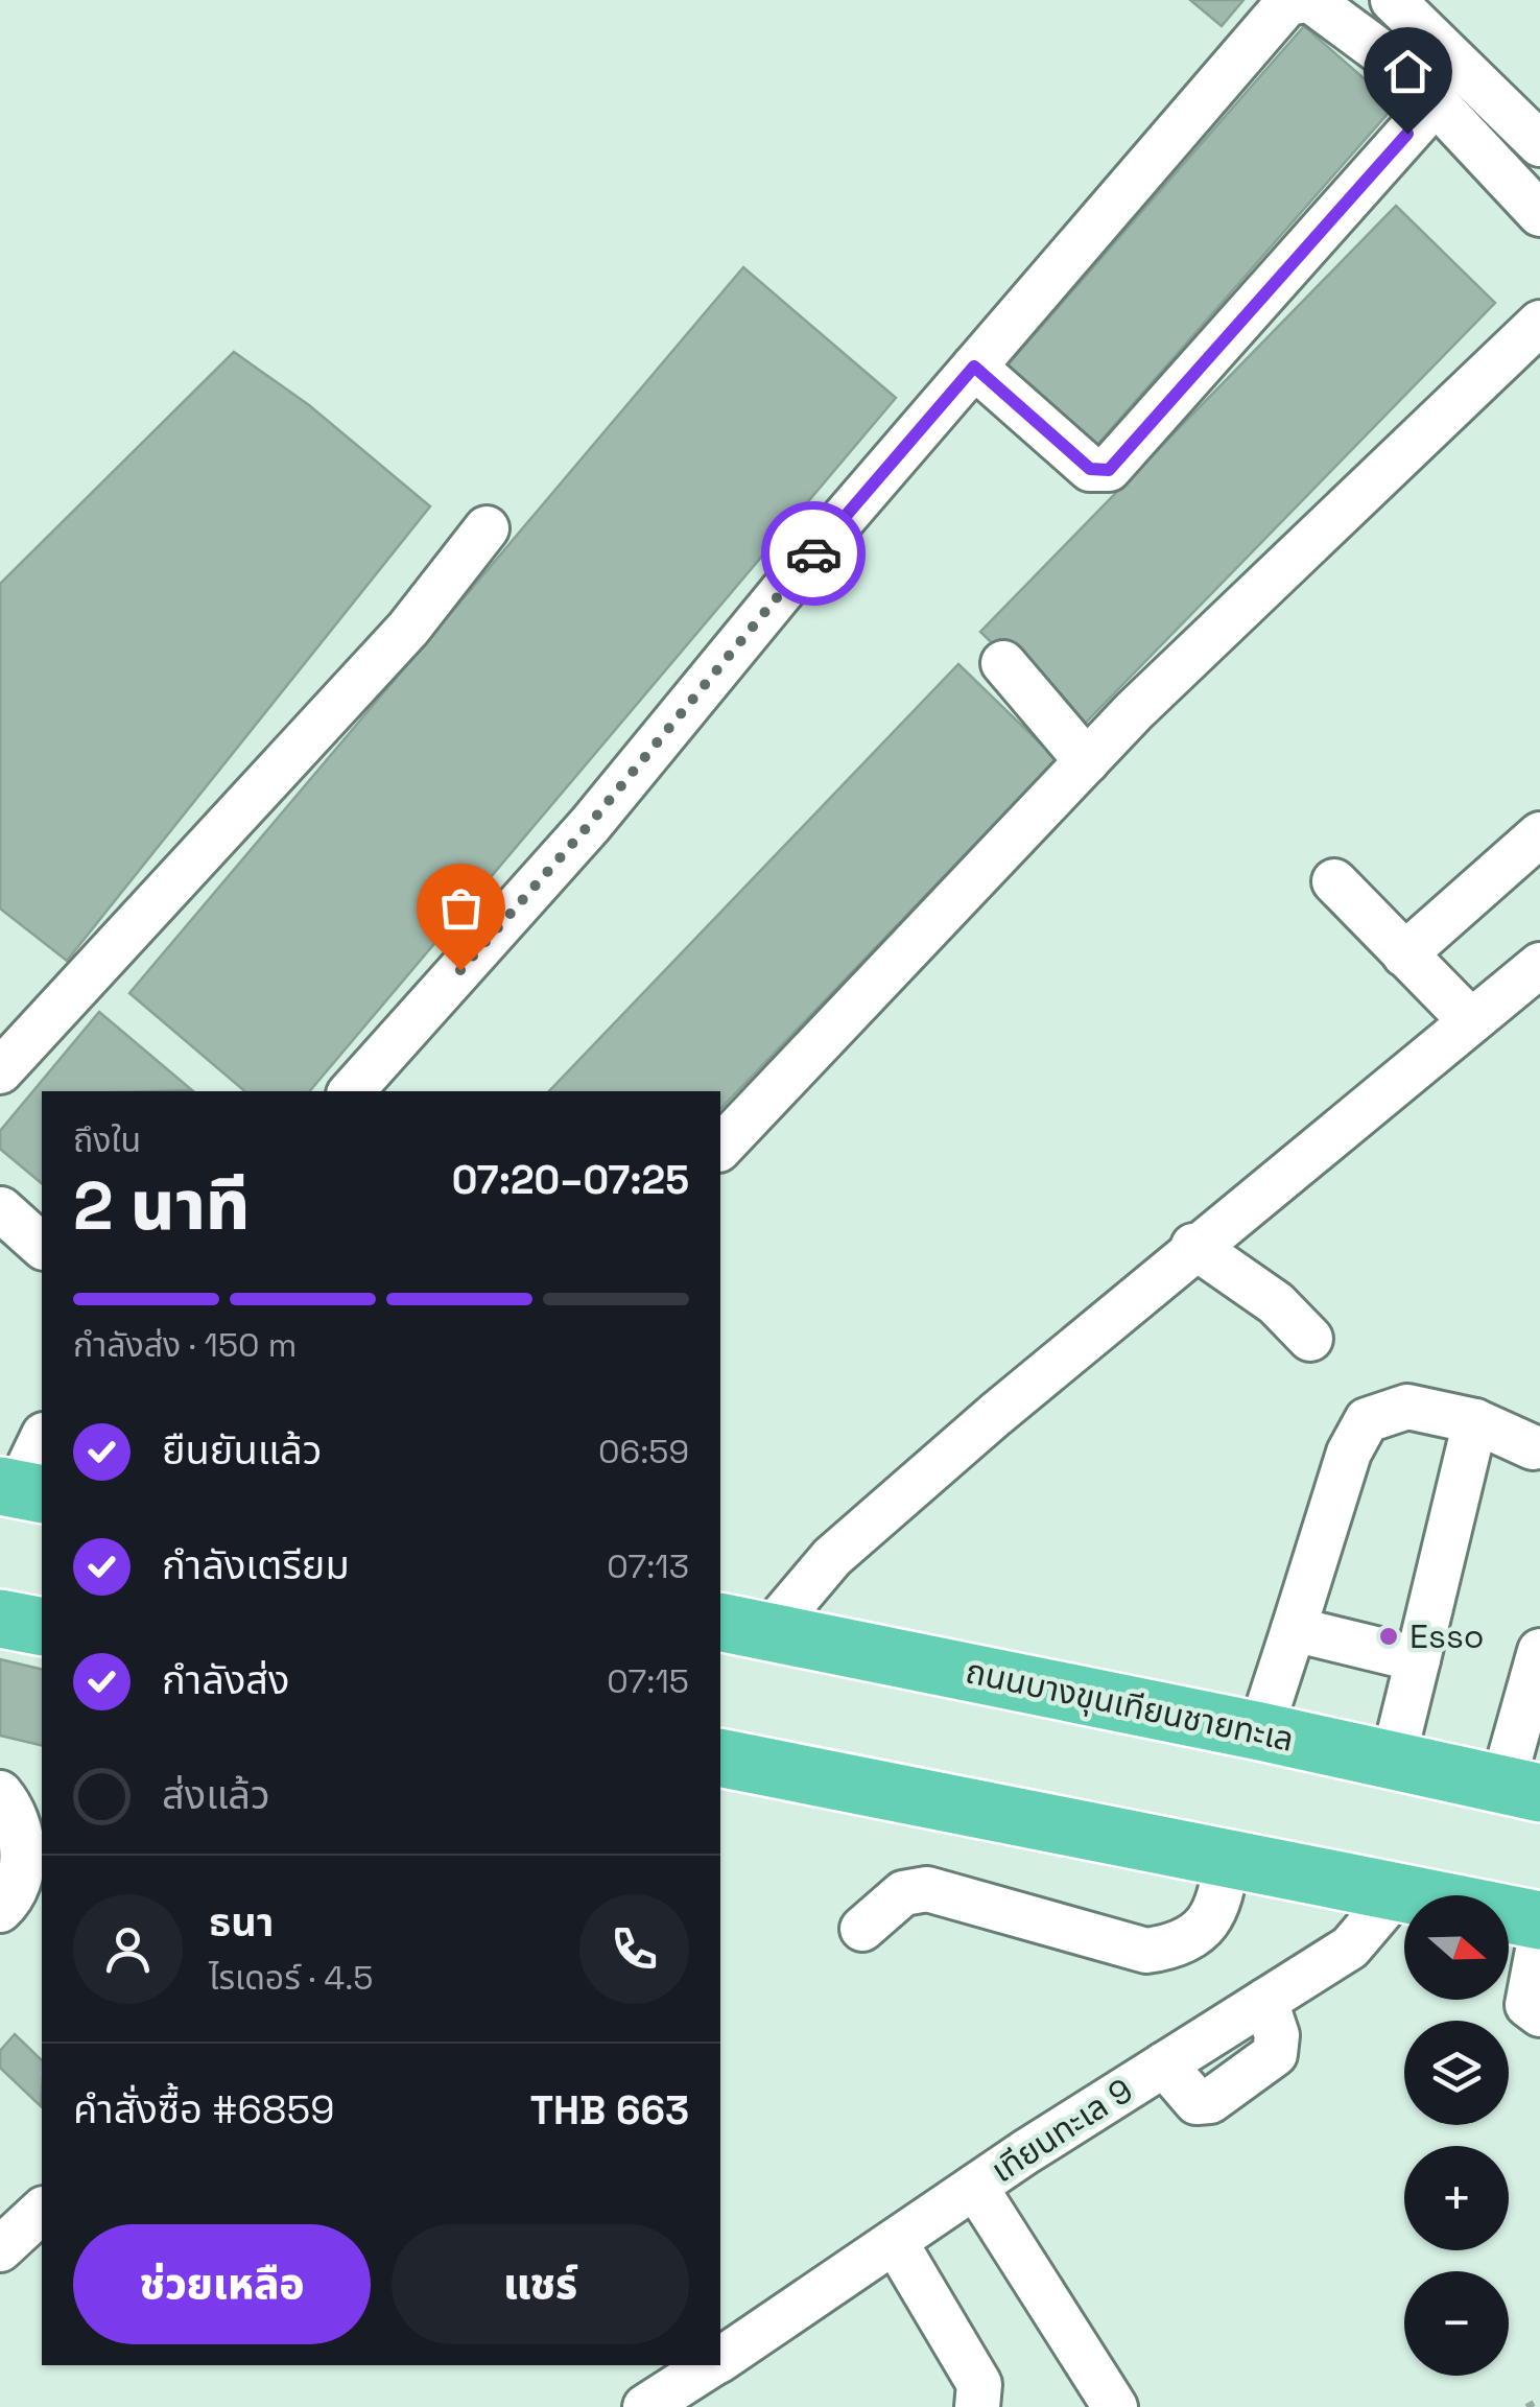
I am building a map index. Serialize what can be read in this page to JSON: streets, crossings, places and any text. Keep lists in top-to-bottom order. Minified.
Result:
{"streets":{"main road":["ถนนบางขุนเทียนชายทะเล"],"street":["เทียนทะเล 9"]},"places":["Esso"],"north":"right","page":{"heading":["2 นาที","ถึงใน","07:20–07:25"],"panel":["ธนา","ไรเดอร์ · 4.5","คำสั่งซื้อ #6859","THB 663"],"bar":"กำลังส่ง · 150 m","list":[["ยืนยันแล้ว","06:59"],["กำลังเตรียม","07:13"],["กำลังส่ง","07:15"],"ส่งแล้ว"],"map_buttons":["+","−"],"buttons":["ช่วยเหลือ","แชร์"]}}
